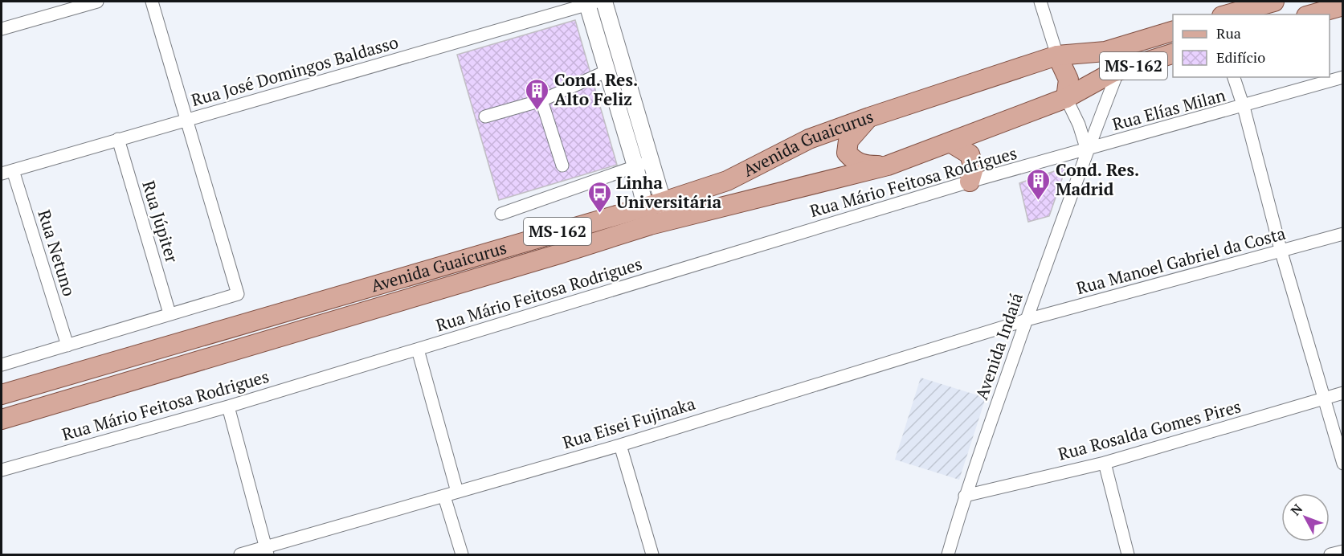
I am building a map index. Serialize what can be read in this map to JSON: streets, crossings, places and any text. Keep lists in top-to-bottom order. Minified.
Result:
{"streets":{"main road":["MS-162","Avenida Guaicurus"],"street":["Rua José Domingos Baldasso","Rua Elías Milan","Rua Mário Feitosa Rodrigues","Rua Júpiter","Rua Netuno","Rua Manoel Gabriel da Costa","Avenida Indaiá","Rua Eisei Fujinaka","Rua Rosalda Gomes Pires"]},"crossings":[["Rua José Domingos Baldasso","Rua Júpiter"],["Rua José Domingos Baldasso","Rua Netuno"],["Rua Elías Milan","Rua Mário Feitosa Rodrigues"],["Rua Elías Milan","Avenida Indaiá"],["Avenida Guaicurus","Avenida Indaiá"],["Rua Mário Feitosa Rodrigues","Avenida Indaiá"],["Rua Manoel Gabriel da Costa","Avenida Indaiá"],["Rua Manoel Gabriel da Costa","Rua Eisei Fujinaka"],["Avenida Indaiá","Rua Eisei Fujinaka"],["Avenida Indaiá","Rua Rosalda Gomes Pires"]],"places":{"building":["Cond. Res. Alto Feliz","Cond. Res. Madrid"],"bus stop":["Linha Universitária"]},"legend":["Rua","Edifício"],"north":"top left"}
